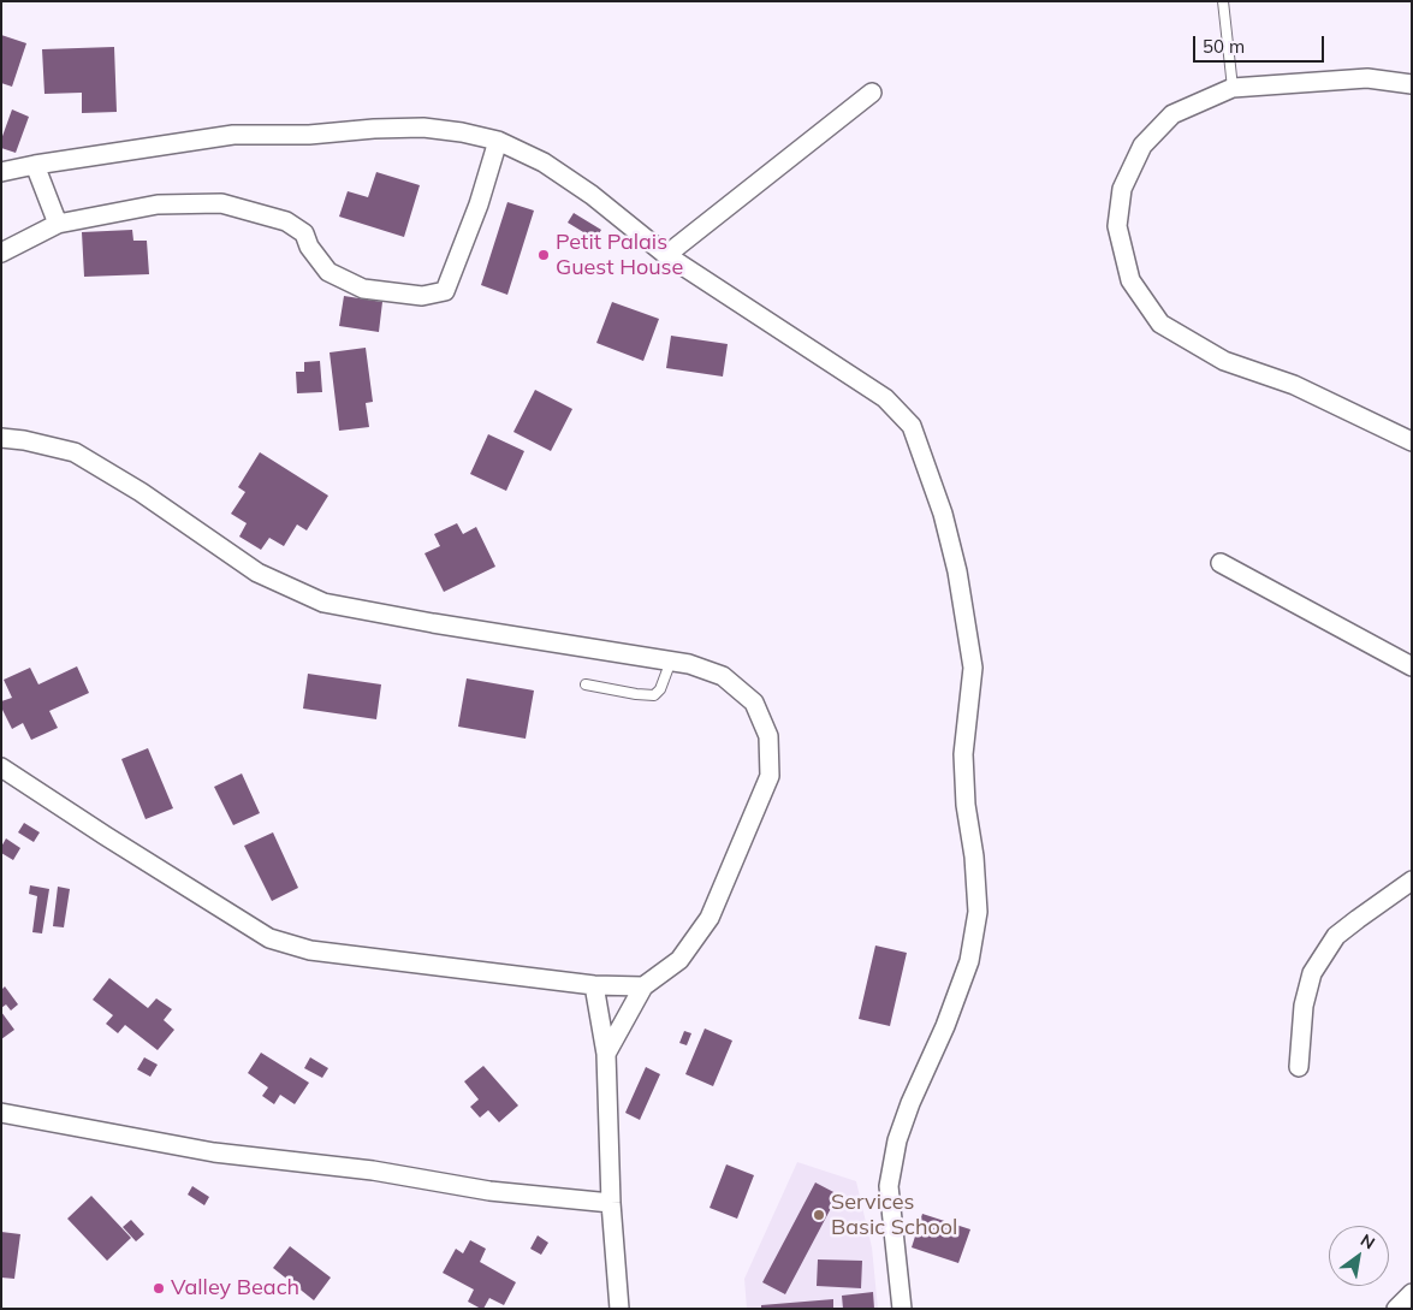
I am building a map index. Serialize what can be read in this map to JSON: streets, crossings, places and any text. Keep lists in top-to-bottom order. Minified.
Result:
{"places":["Petit Palais Guest House","Services Basic School","Valley Beach"],"scale_bar":"50 m","north":"top right"}
